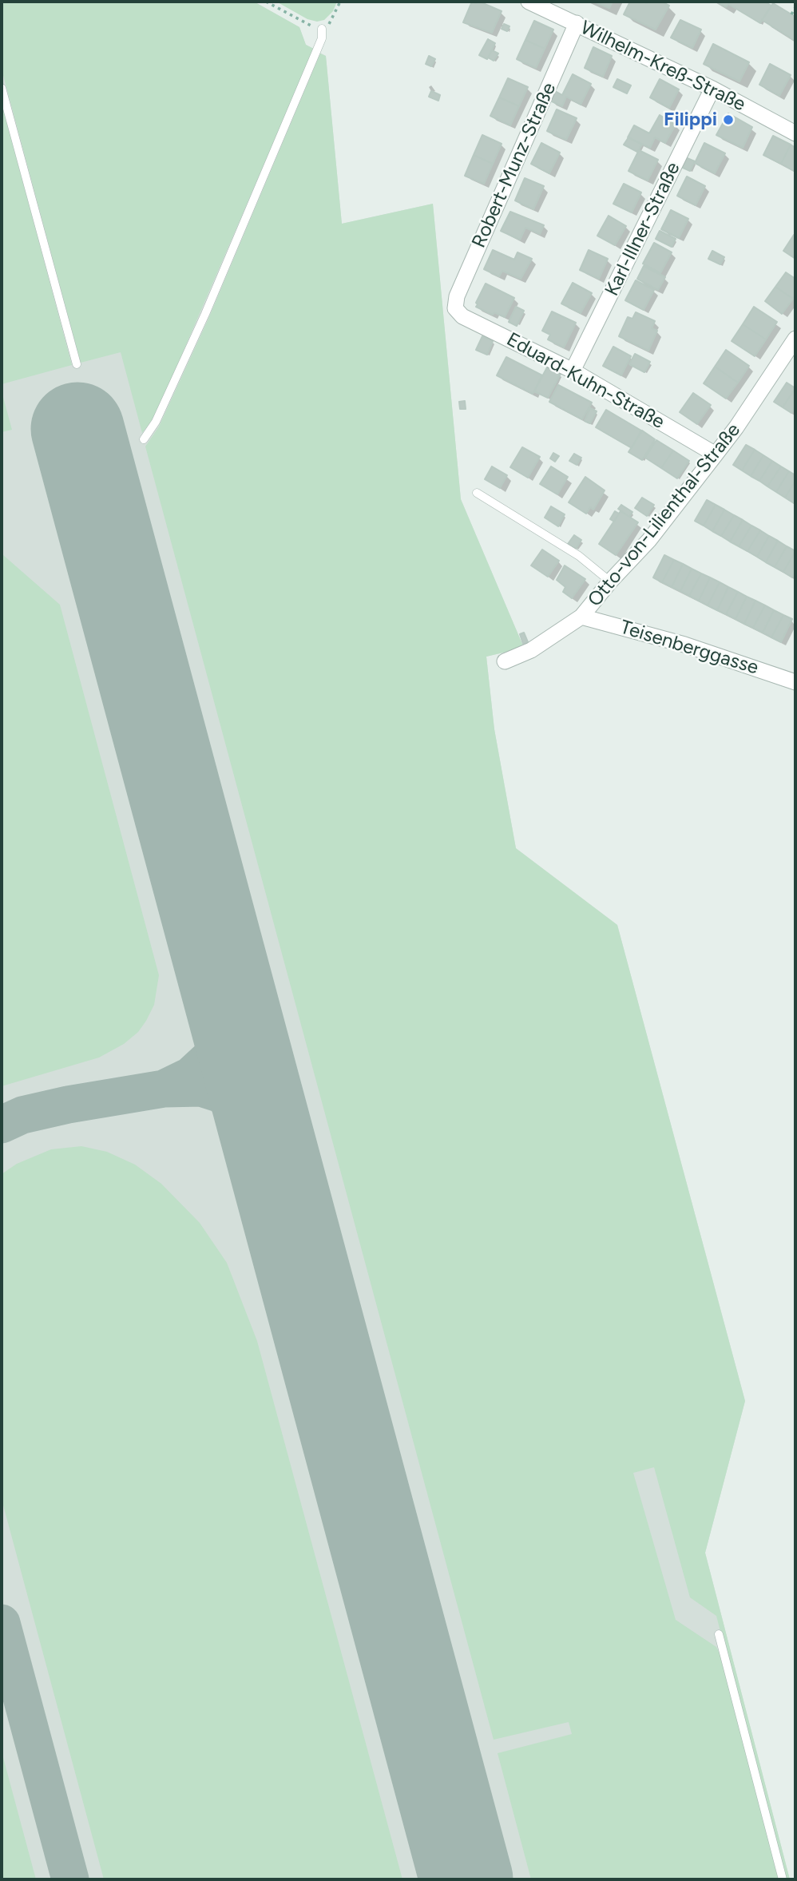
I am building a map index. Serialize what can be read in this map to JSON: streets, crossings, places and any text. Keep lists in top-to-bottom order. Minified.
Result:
{"streets":{"street":["Wilhelm-Kreß-Straße","Robert-Munz-Straße","Karl-Illner-Straße","Eduard-Kuhn-Straße","Otto-von-Lilienthal-Straße","Teisenberggasse"]},"crossings":[["Wilhelm-Kreß-Straße","Robert-Munz-Straße"],["Wilhelm-Kreß-Straße","Karl-Illner-Straße"],["Robert-Munz-Straße","Eduard-Kuhn-Straße"],["Karl-Illner-Straße","Eduard-Kuhn-Straße"],["Eduard-Kuhn-Straße","Otto-von-Lilienthal-Straße"],["Otto-von-Lilienthal-Straße","Teisenberggasse"]],"places":["Filippi"]}
